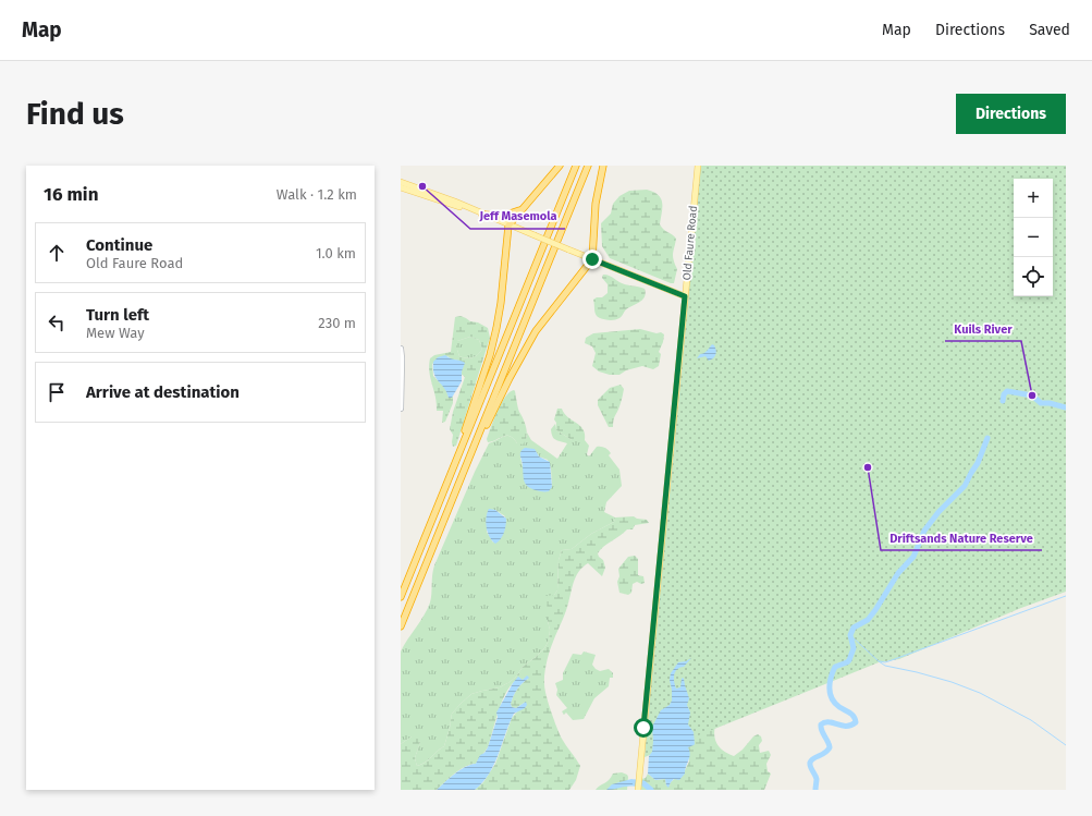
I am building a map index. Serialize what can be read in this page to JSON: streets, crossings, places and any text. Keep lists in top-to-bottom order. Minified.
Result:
{"streets":{"main road":["Old Faure Road"]},"places":["Jeff Masemola","Kuils River","Driftsands Nature Reserve"],"page":{"header":"Map","nav":["Map","Directions","Saved"],"buttons":"Directions","title":"Find us","heading":["16 min","Walk · 1.2 km"],"map_buttons":["+","−"],"list":[["Continue","Old Faure Road","1.0 km"],["Turn left","Mew Way","230 m"],"Arrive at destination"]}}
